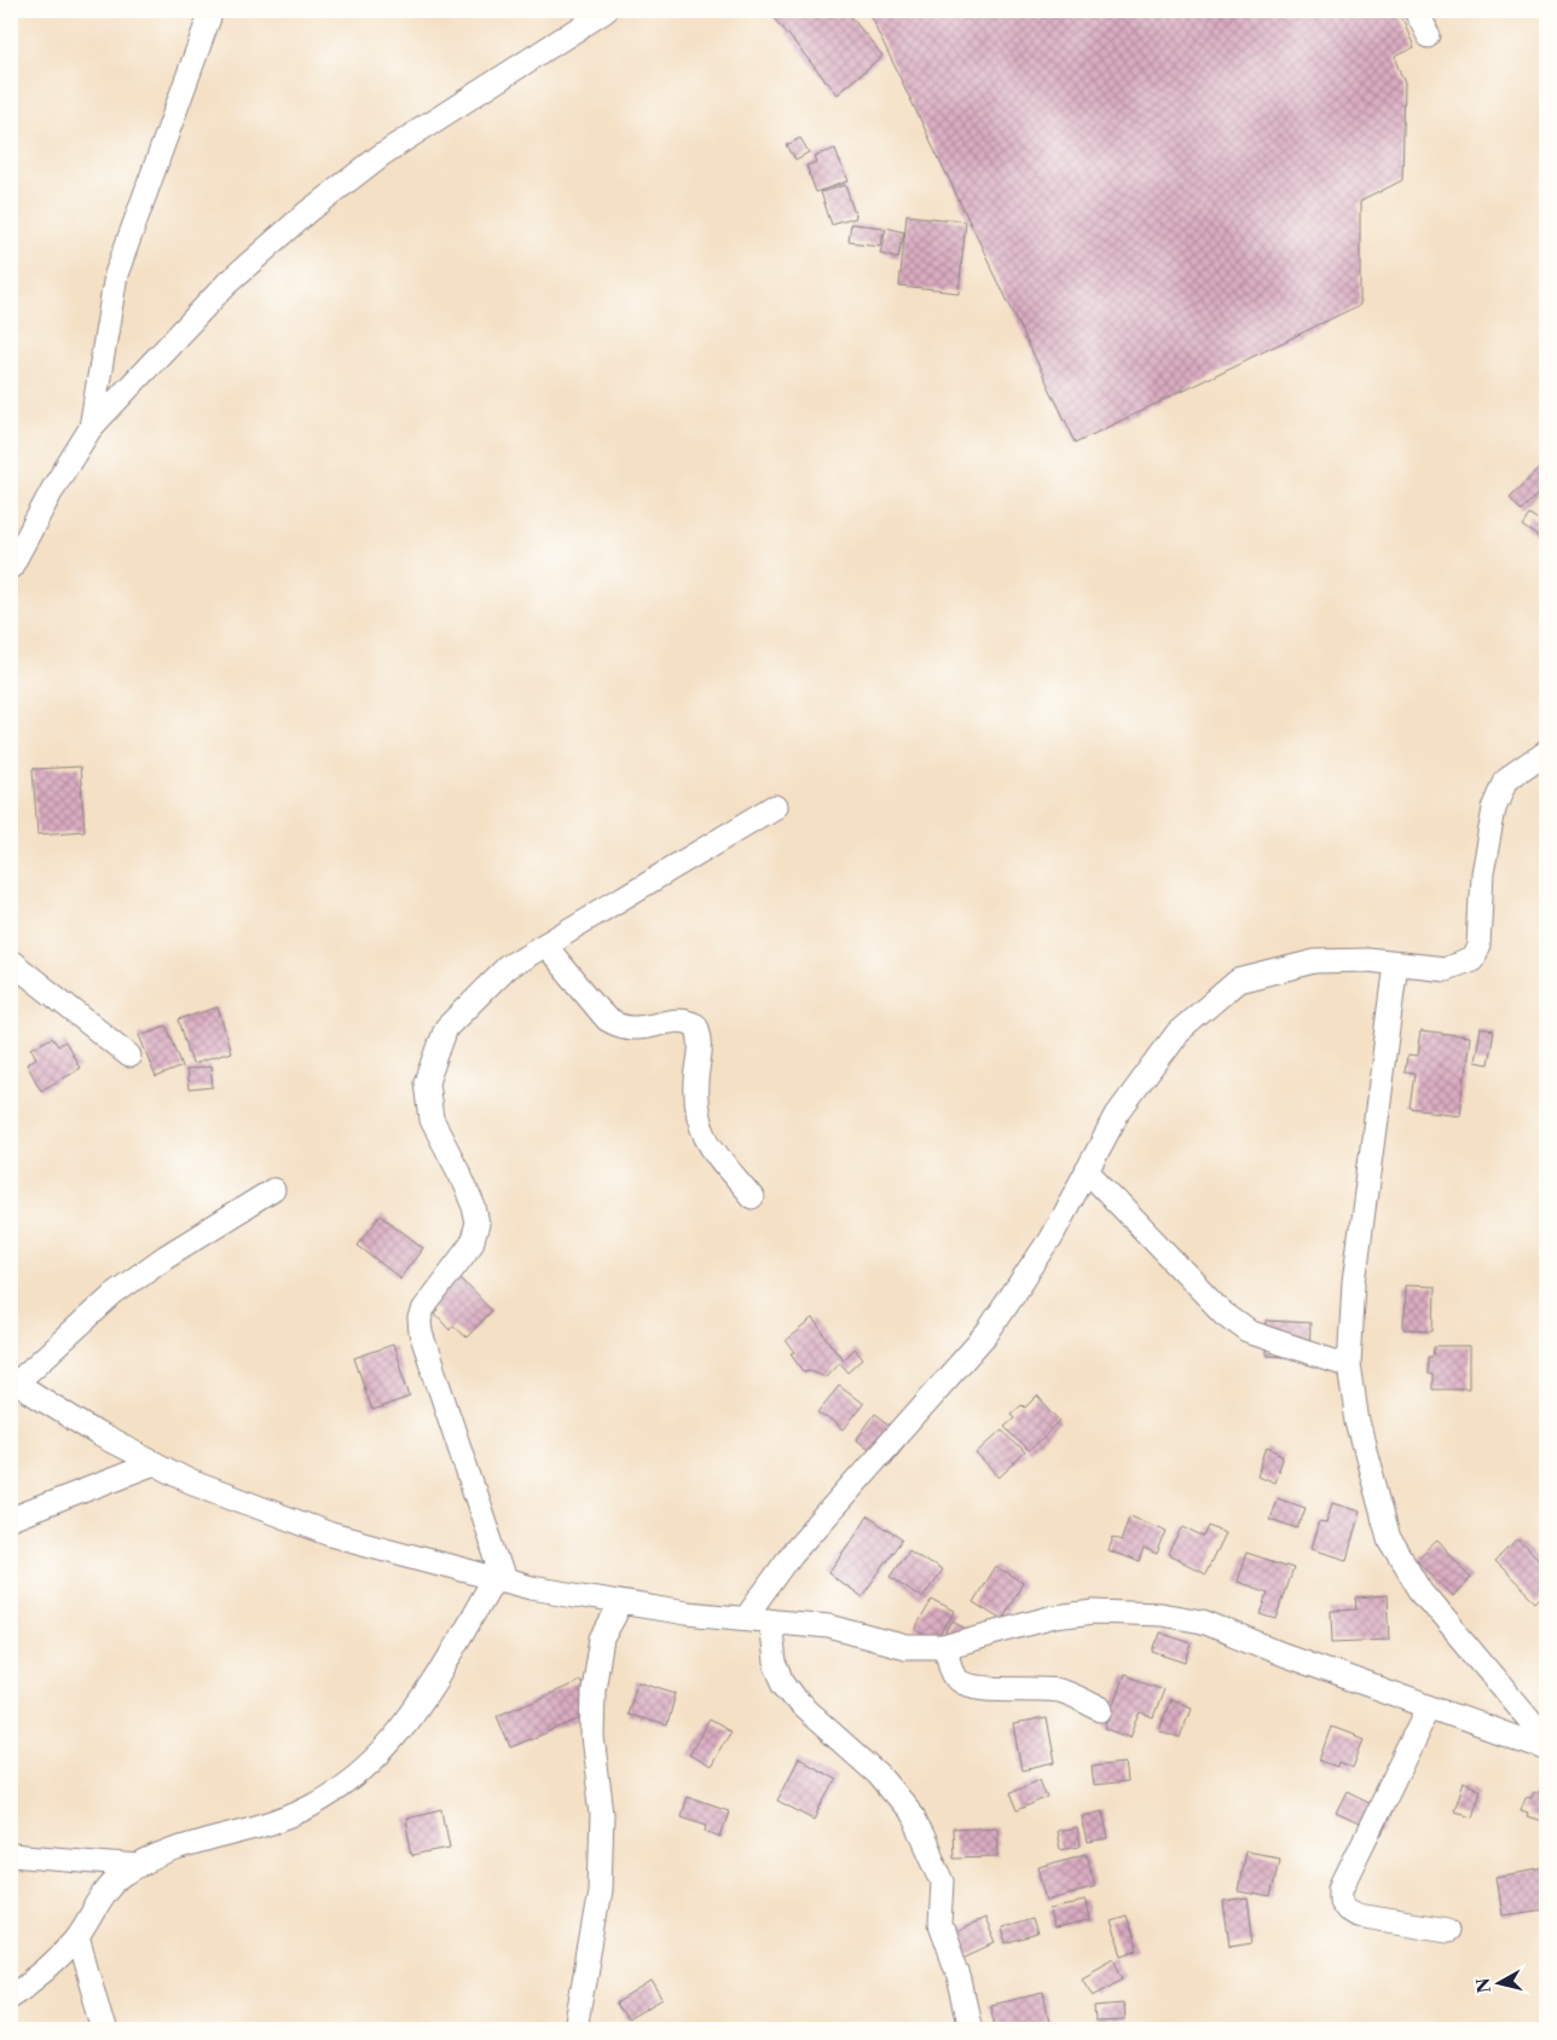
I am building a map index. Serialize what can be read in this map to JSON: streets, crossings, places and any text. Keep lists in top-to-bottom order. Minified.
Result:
{"north":"left"}
